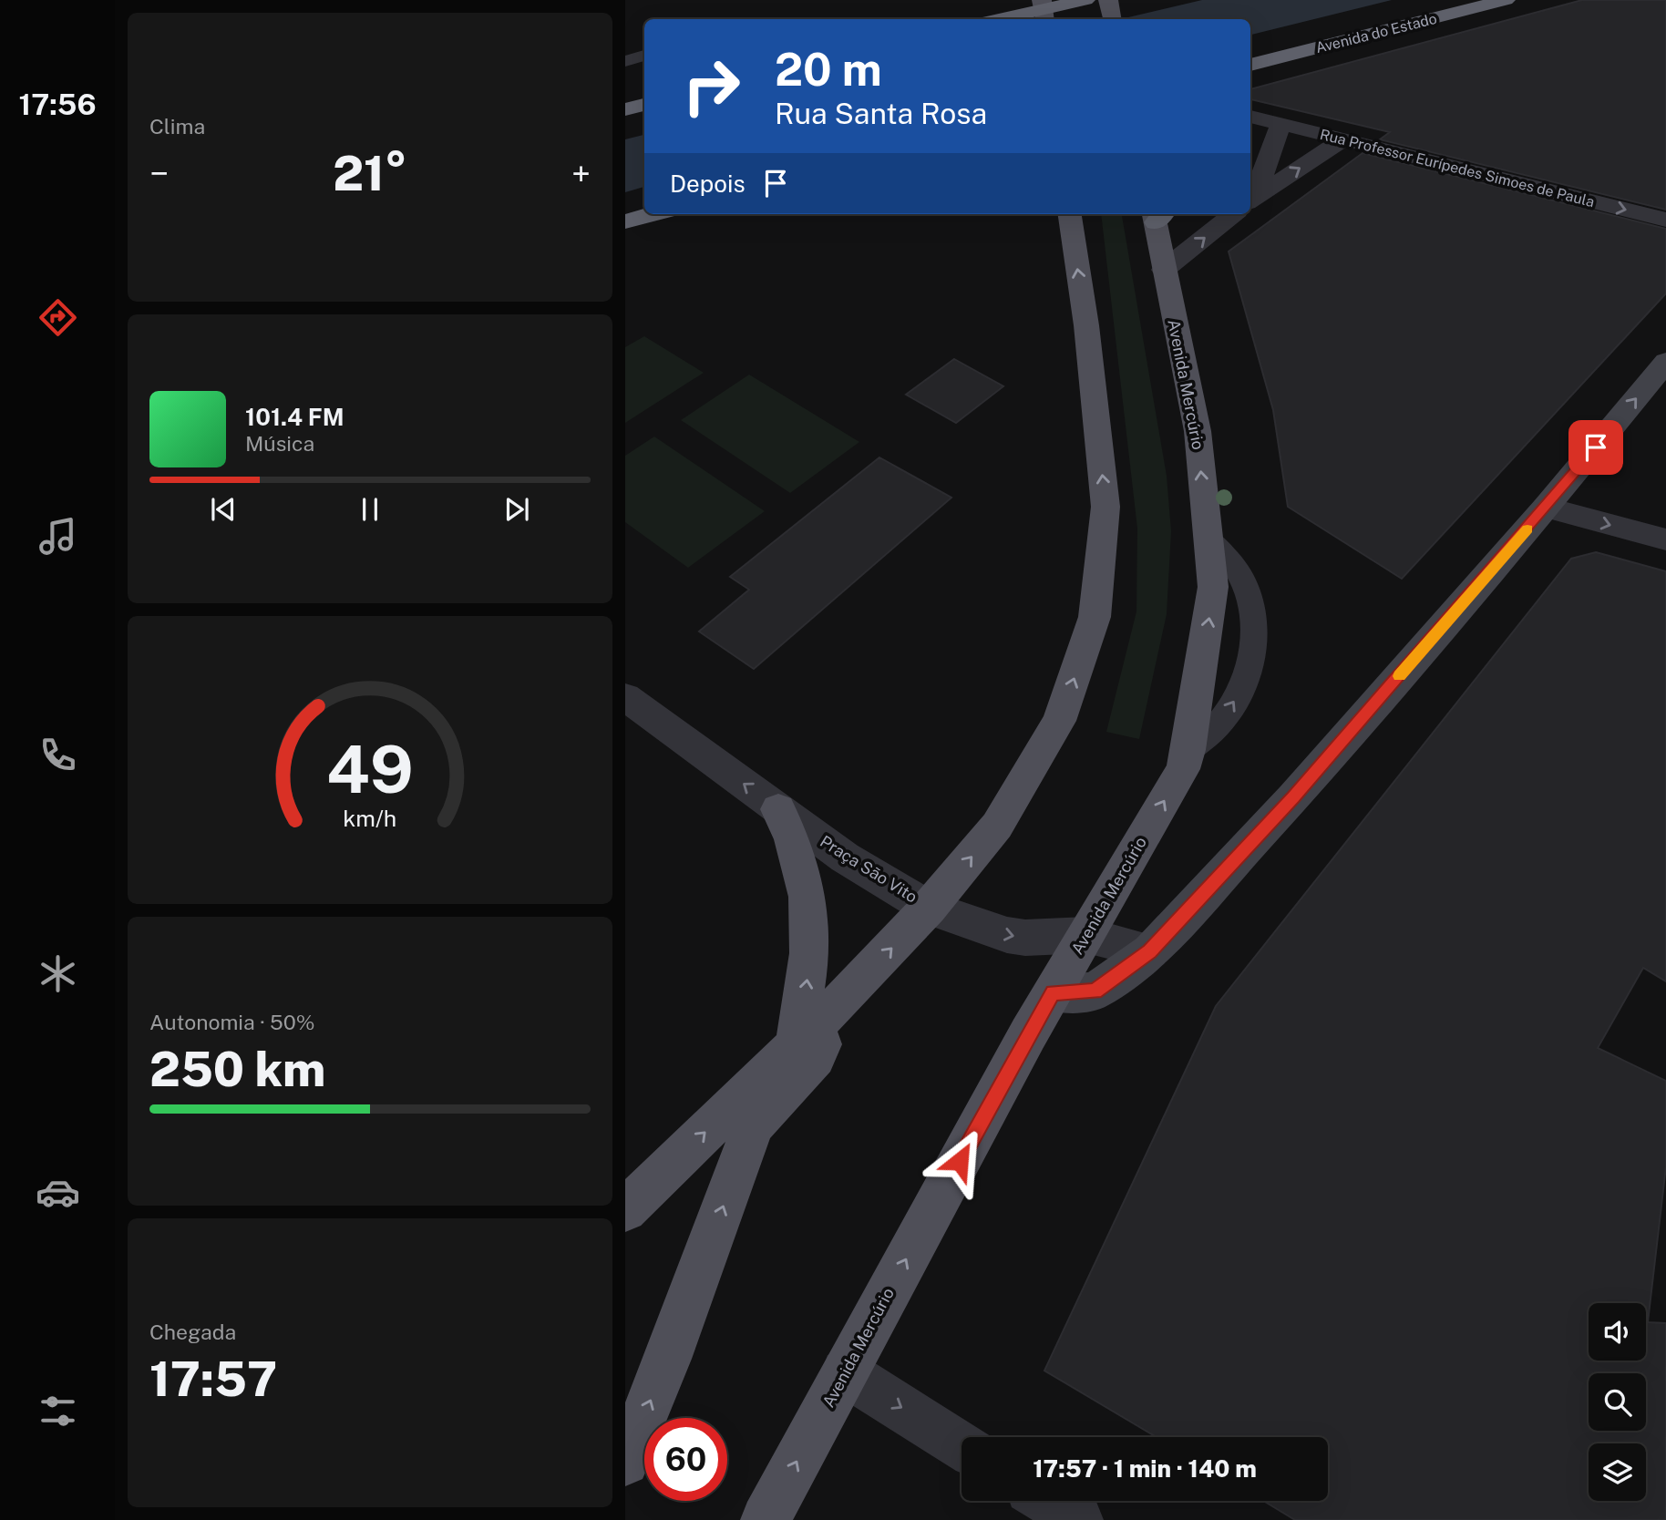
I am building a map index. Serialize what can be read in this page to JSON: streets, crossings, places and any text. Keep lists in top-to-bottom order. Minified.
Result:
{"streets":{"highway":["Avenida do Estado"],"main road":["Avenida Mercúrio"],"street":["Rua Professor Eurípedes Simoes de Paula","Praça São Vito"]},"crossings":[["Avenida Mercúrio","Praça São Vito"]],"one_way":["Rua Professor Eurípedes Simoes de Paula"],"page":{"tabs":"17:56","tile":["Clima",["Autonomia · 50%","250 km"],["Chegada","17:57"]],"turn":["20 m","Rua Santa Rosa"],"heat":["−","21°","+"],"then":"Depois","song":["101.4 FM","Música"],"limit":"60","trip":"17:57 · 1 min · 140 m","gauge":["49","km/h"]}}
